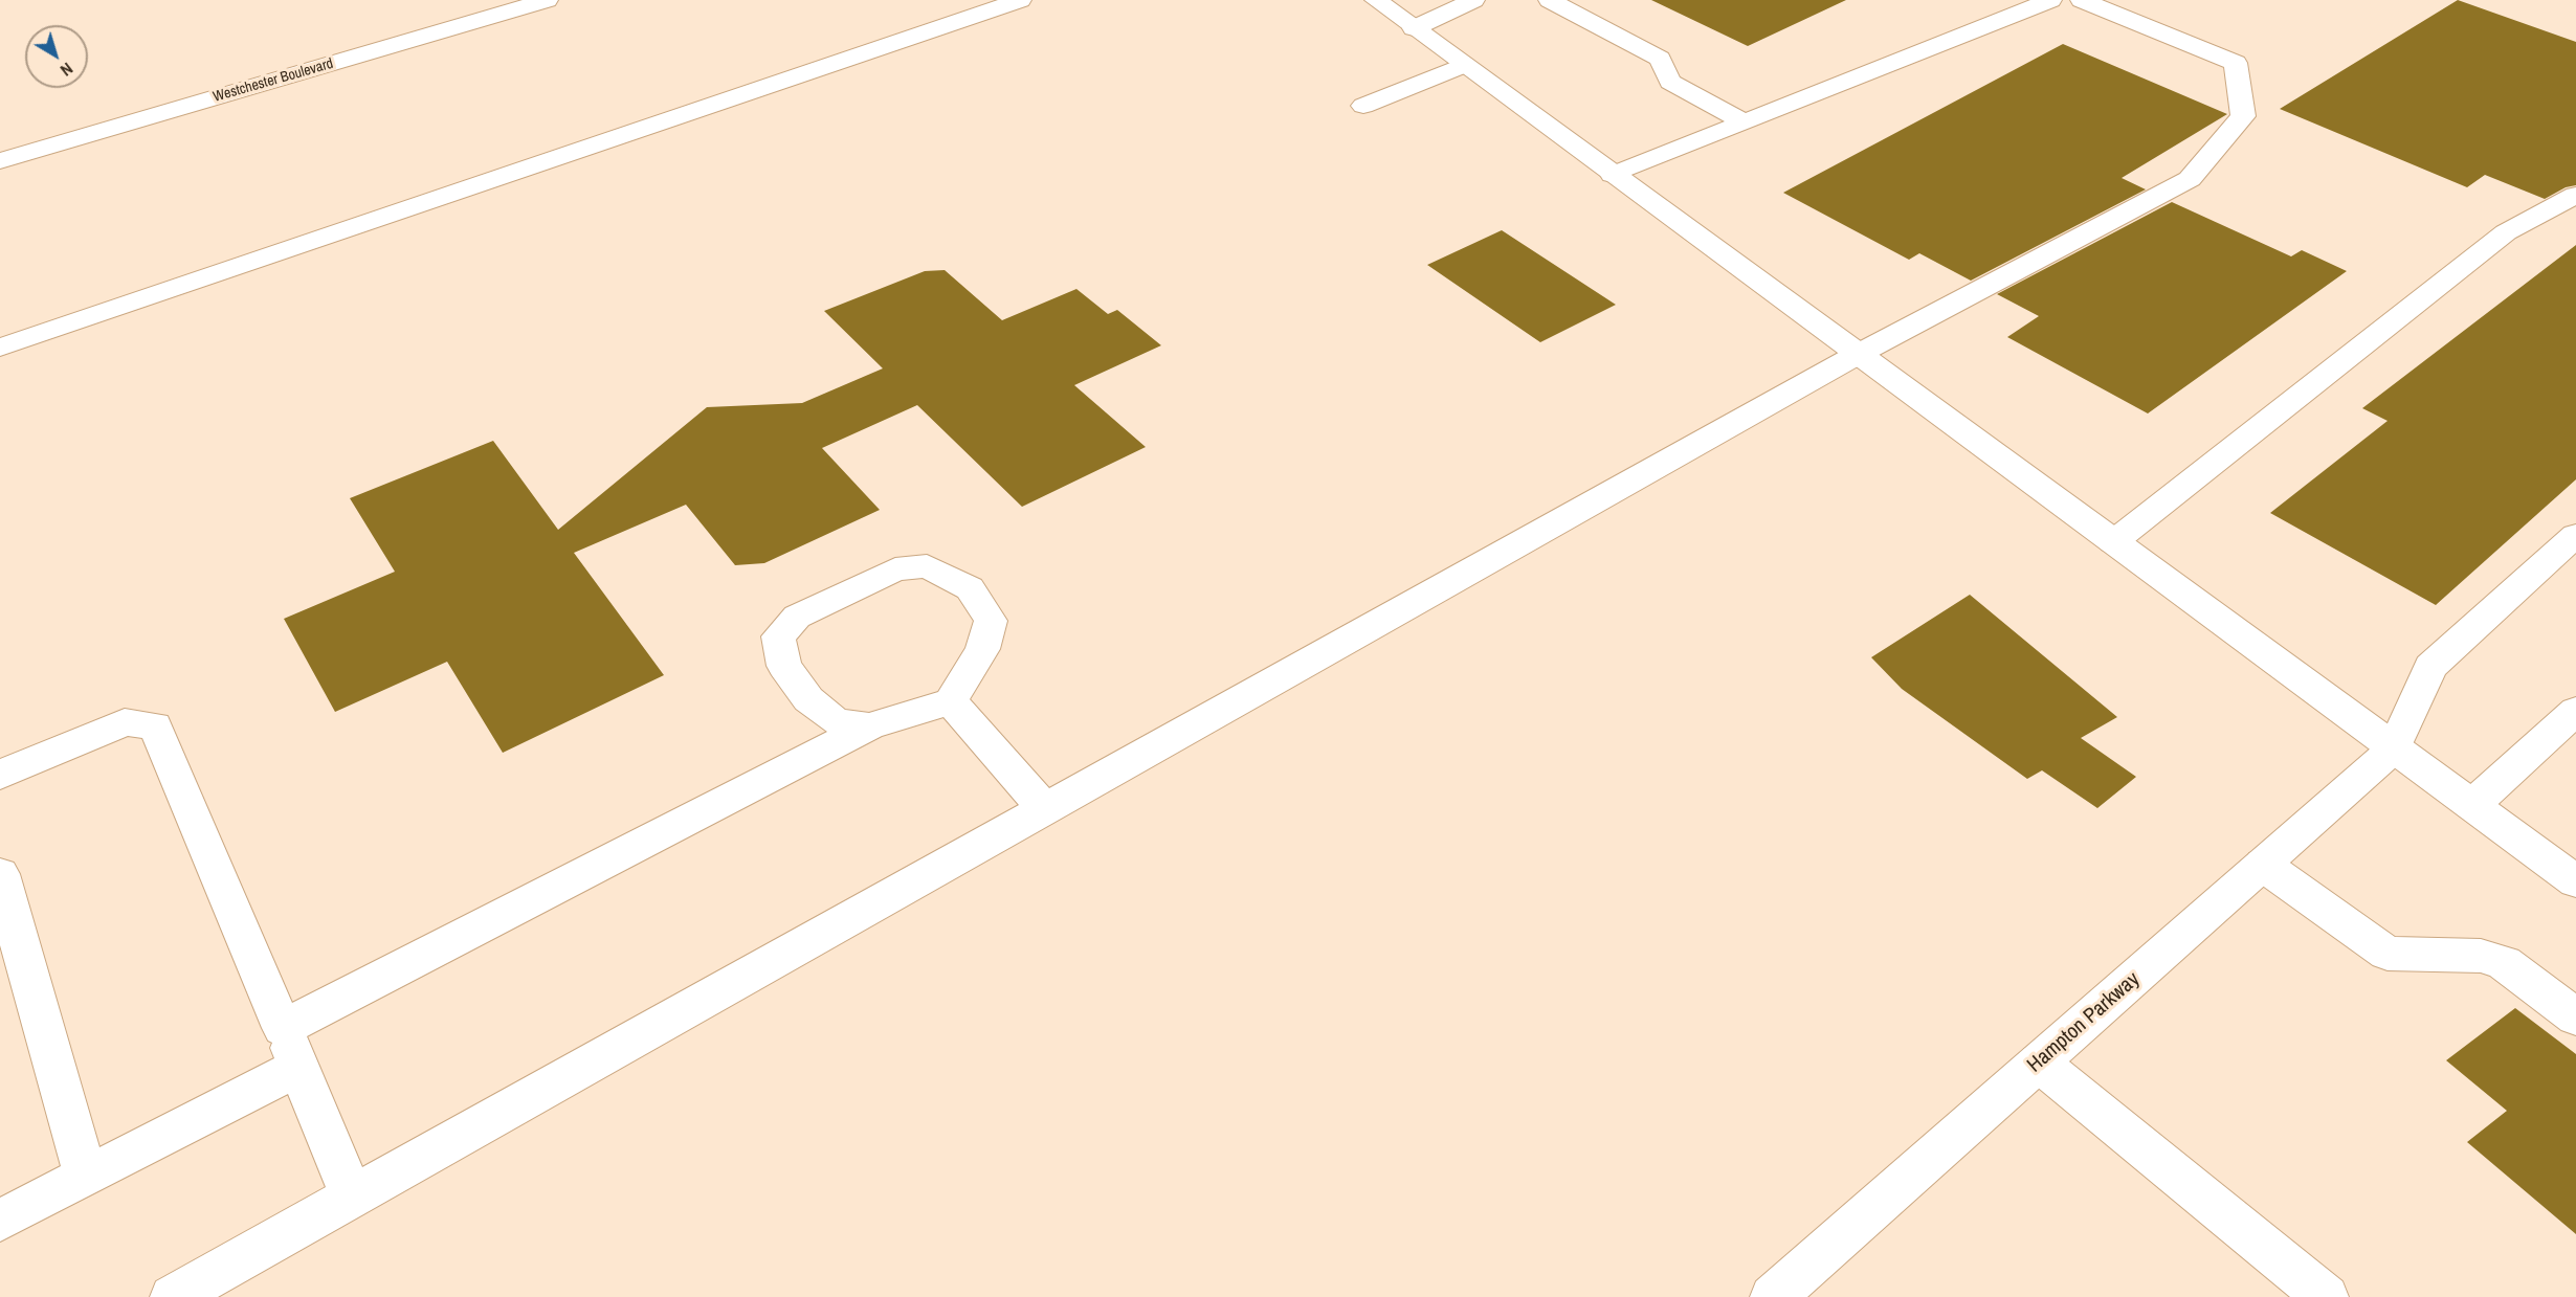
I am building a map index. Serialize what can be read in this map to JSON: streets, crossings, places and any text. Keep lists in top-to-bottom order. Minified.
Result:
{"streets":{"main road":["Westchester Boulevard","Hampton Parkway"]},"north":"bottom right"}
